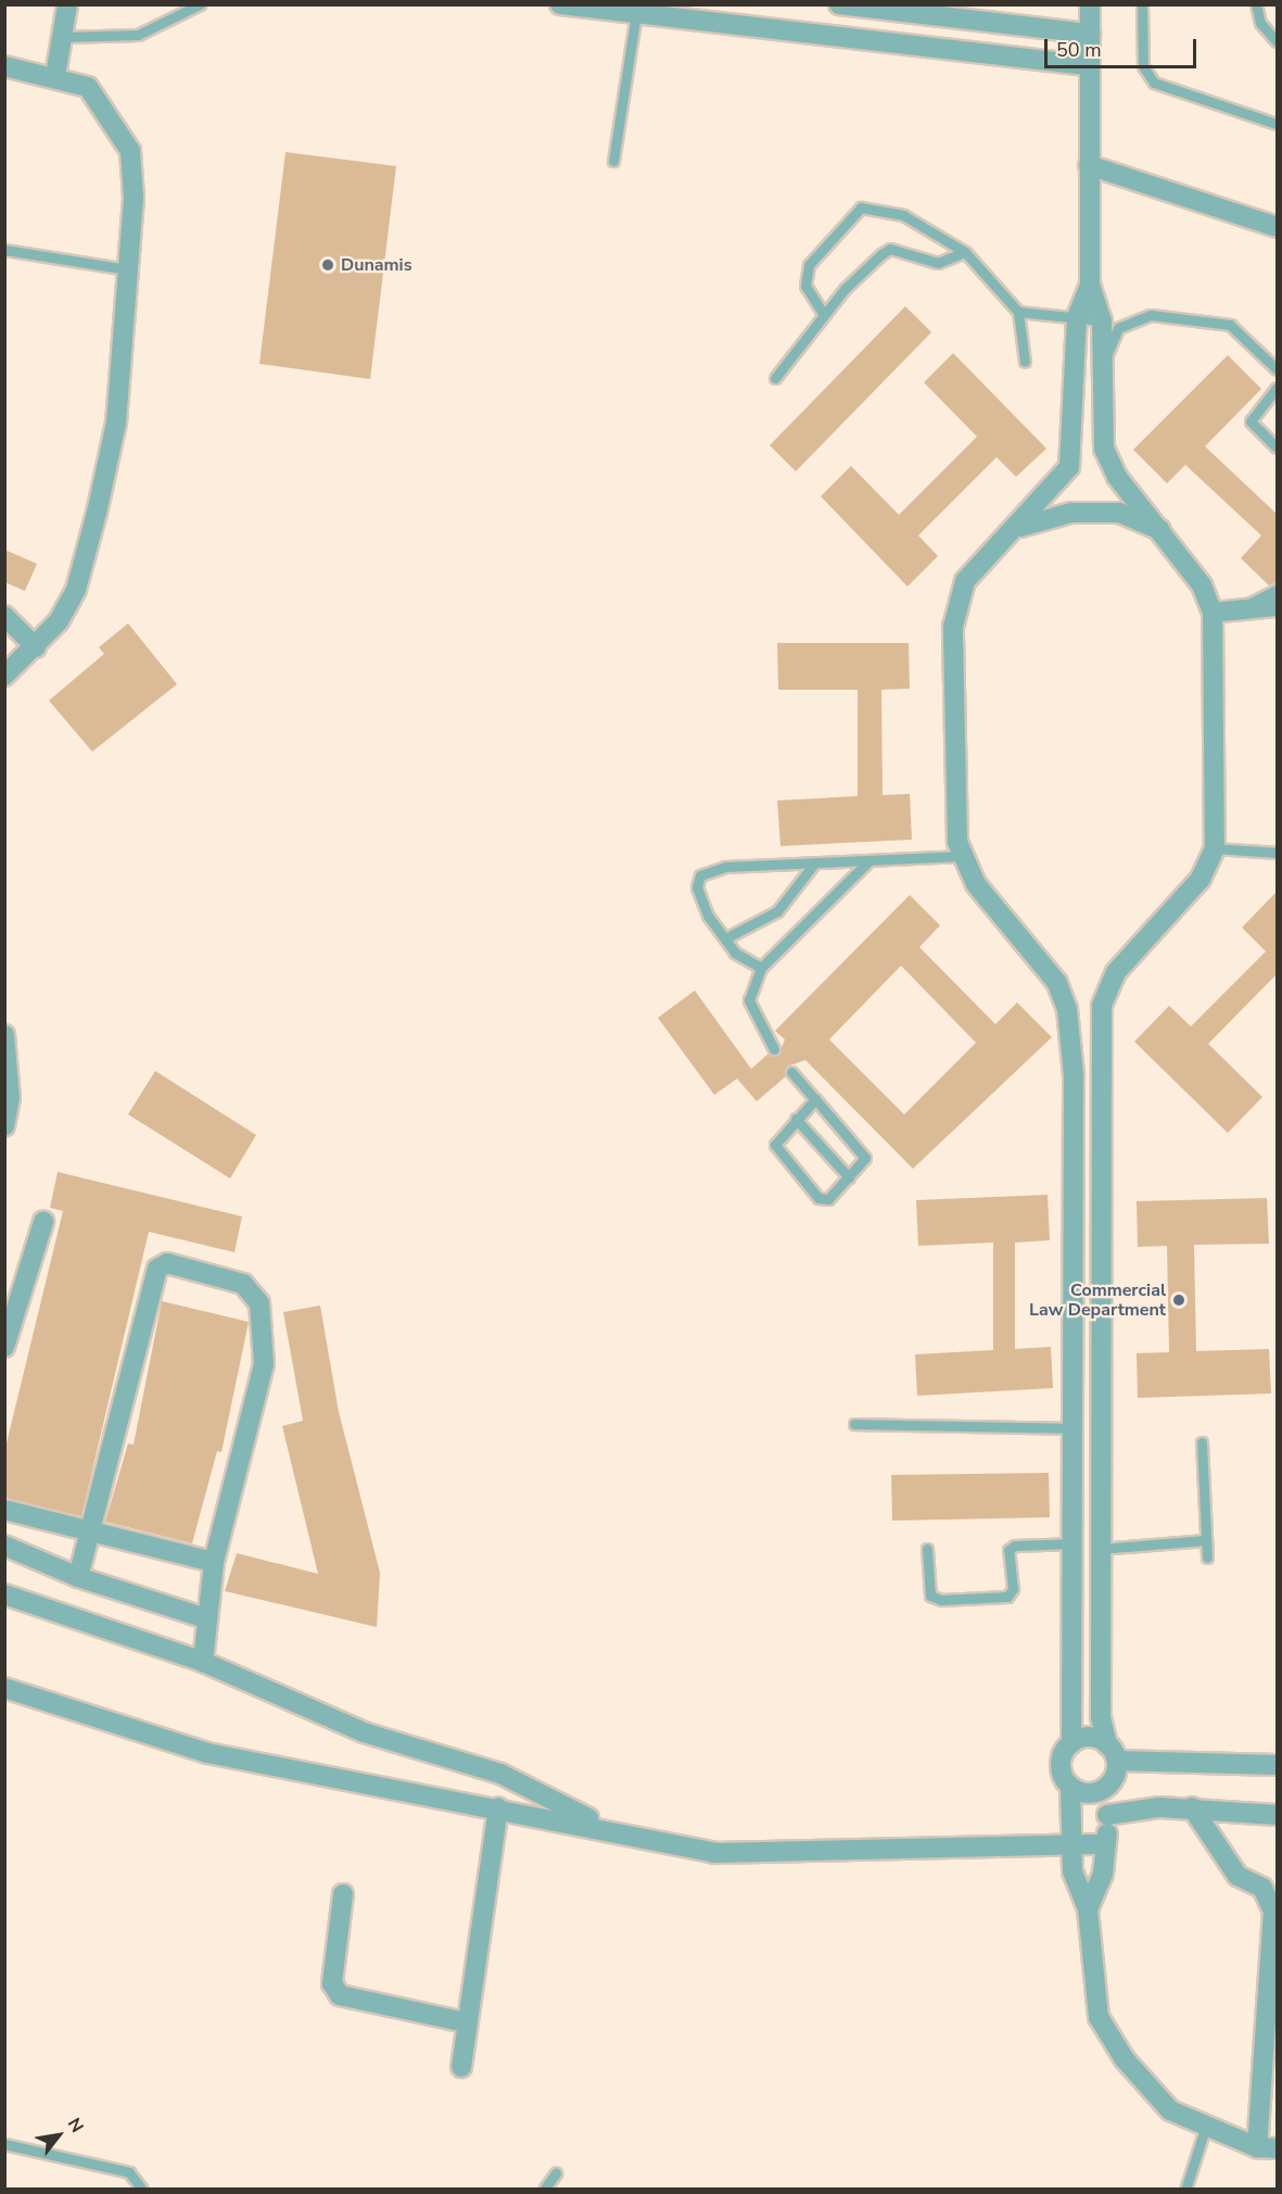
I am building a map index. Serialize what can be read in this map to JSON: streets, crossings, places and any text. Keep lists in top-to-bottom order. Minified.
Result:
{"places":["Dunamis","Commercial Law Department"],"scale_bar":"50 m","north":"top right"}
